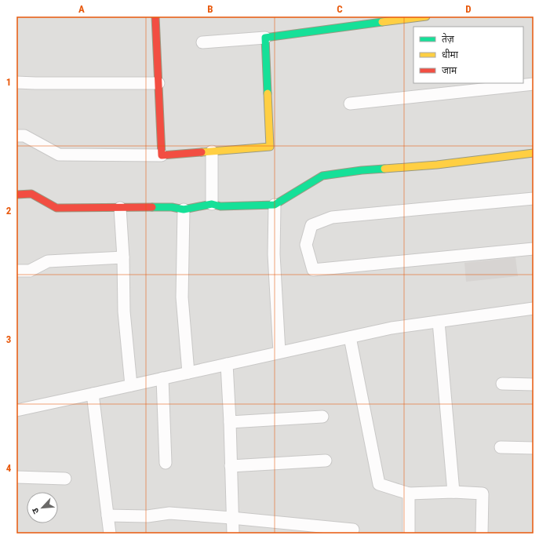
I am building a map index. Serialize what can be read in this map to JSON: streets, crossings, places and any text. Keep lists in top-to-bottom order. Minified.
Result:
{"legend":["तेज़","धीमा","जाम"],"north":"bottom left","grid":{"columns":["A","B","C","D"],"rows":["1","2","3","4"]}}
